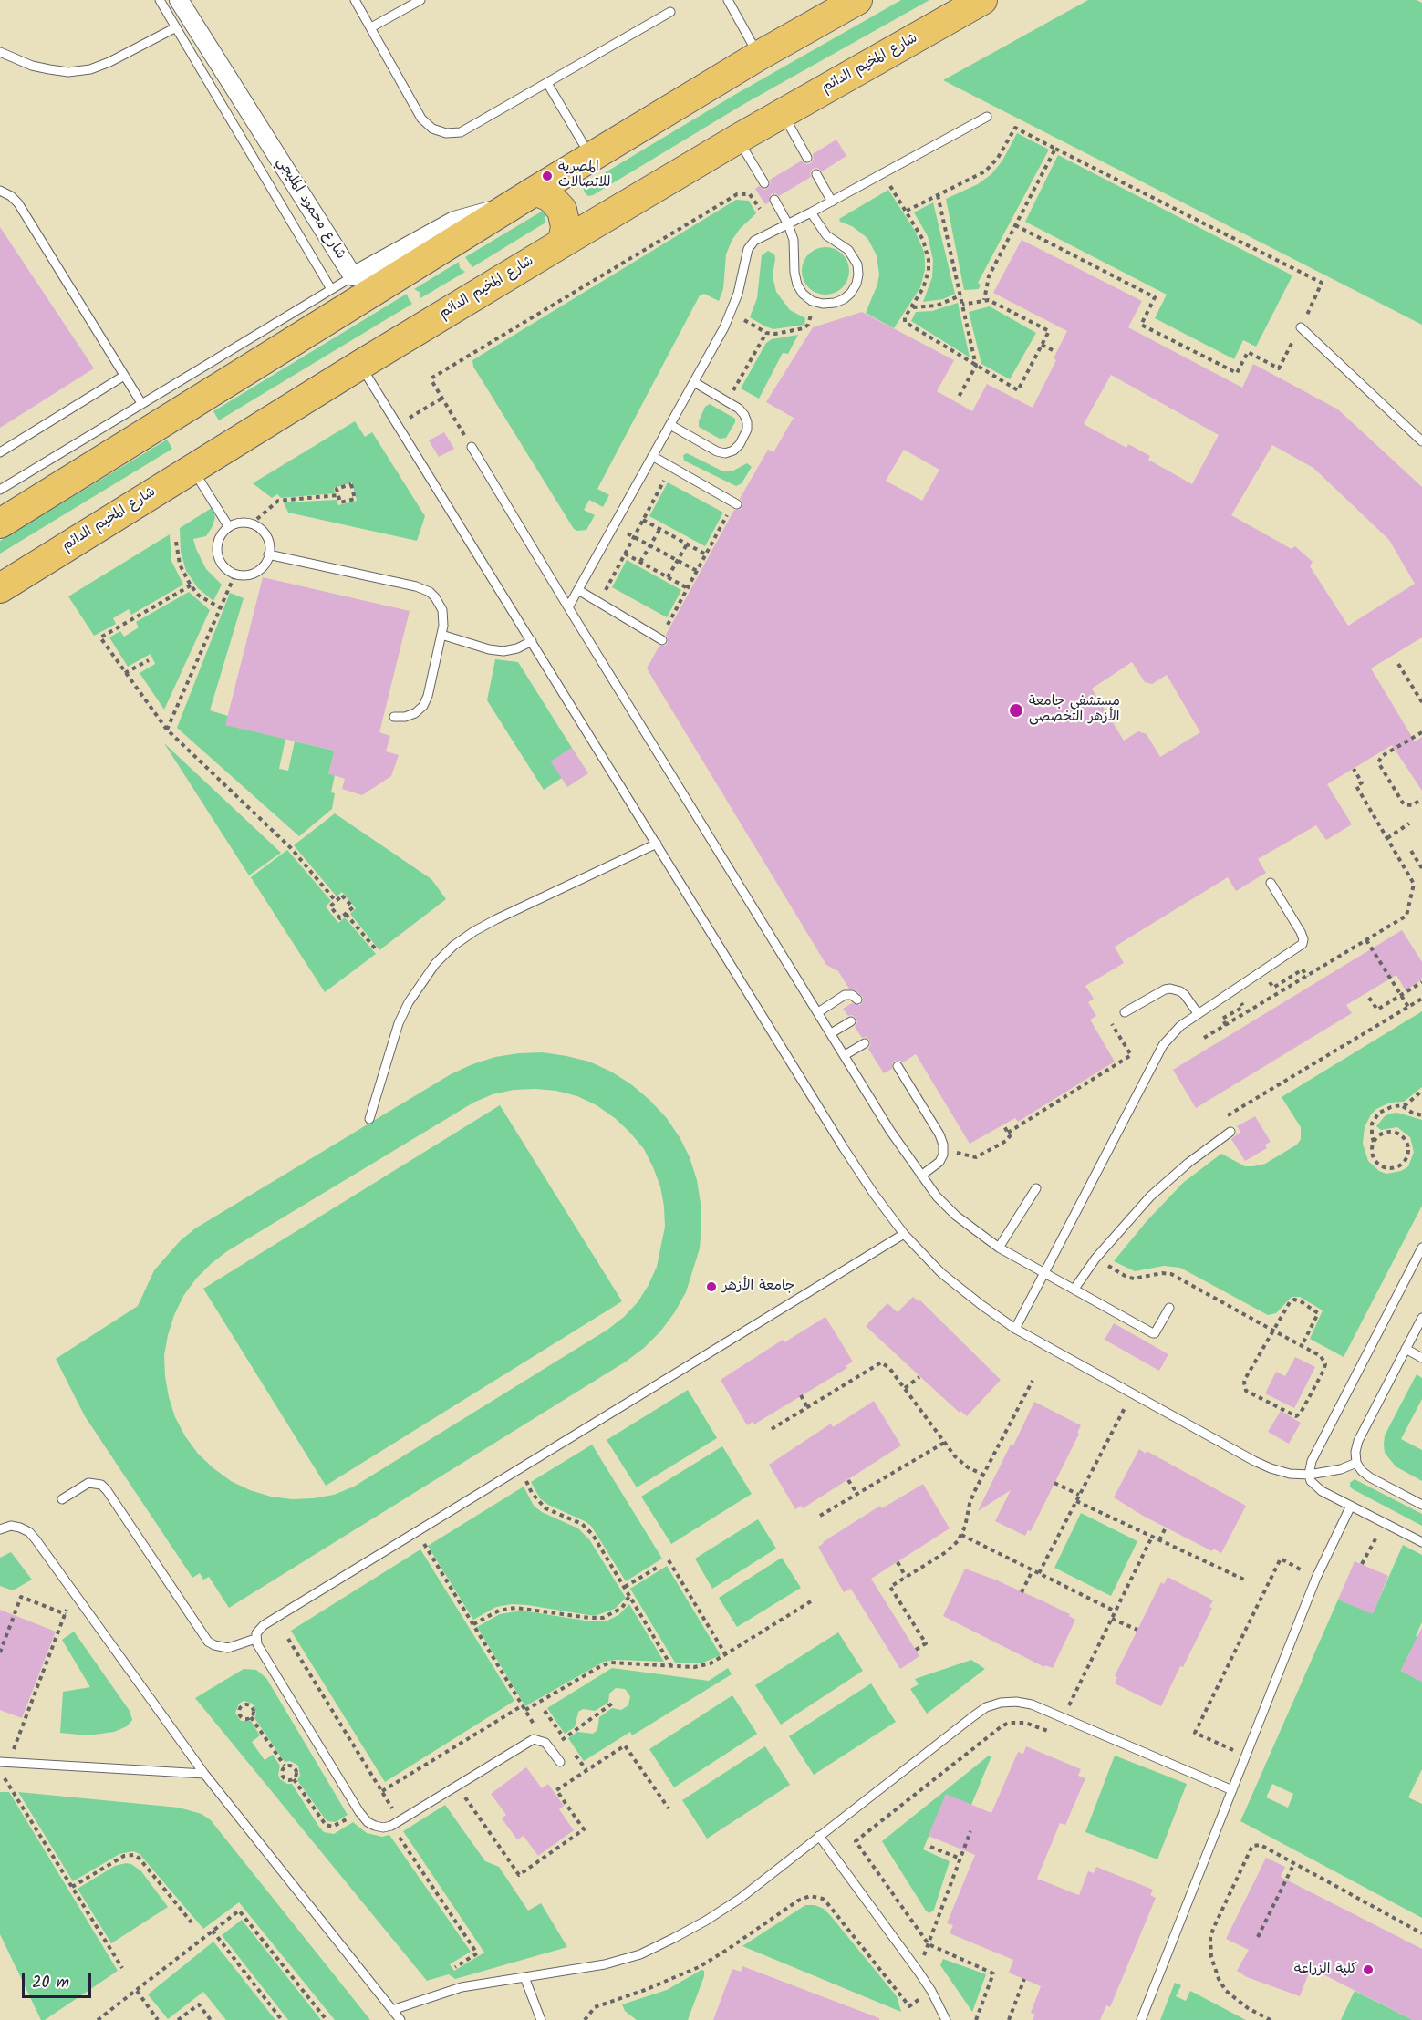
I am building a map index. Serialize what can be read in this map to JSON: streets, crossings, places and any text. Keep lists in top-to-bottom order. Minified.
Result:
{"streets":{"main road":["شارع المخيم الدائم"],"street":["شارع محمود المليجي"]},"places":["المصرية للاتصالات","مستشفى جامعة الأزهر التخصصى","جامعة الأزهر","كلية الزراعة"],"scale_bar":"20 m"}
